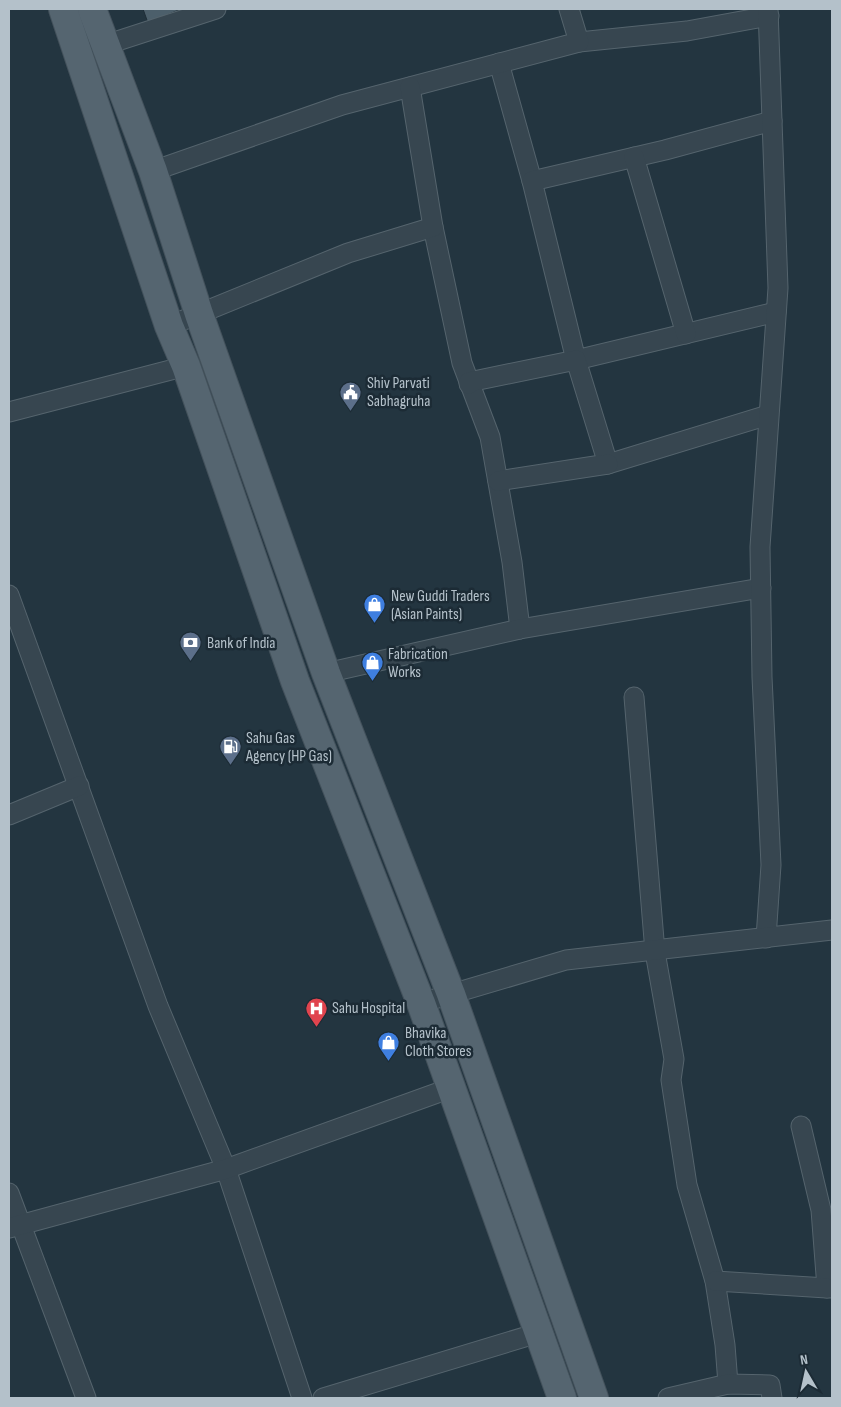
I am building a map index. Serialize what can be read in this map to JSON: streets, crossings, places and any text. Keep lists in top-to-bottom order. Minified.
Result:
{"places":{"public building":["Shiv Parvati Sabhagruha"],"shop":["New Guddi Traders (Asian Paints)","Fabrication Works","Bhavika Cloth Stores"],"bank":["Bank of India"],"fuel station":["Sahu Gas Agency (HP Gas)"],"hospital":["Sahu Hospital"]},"north":"top"}
